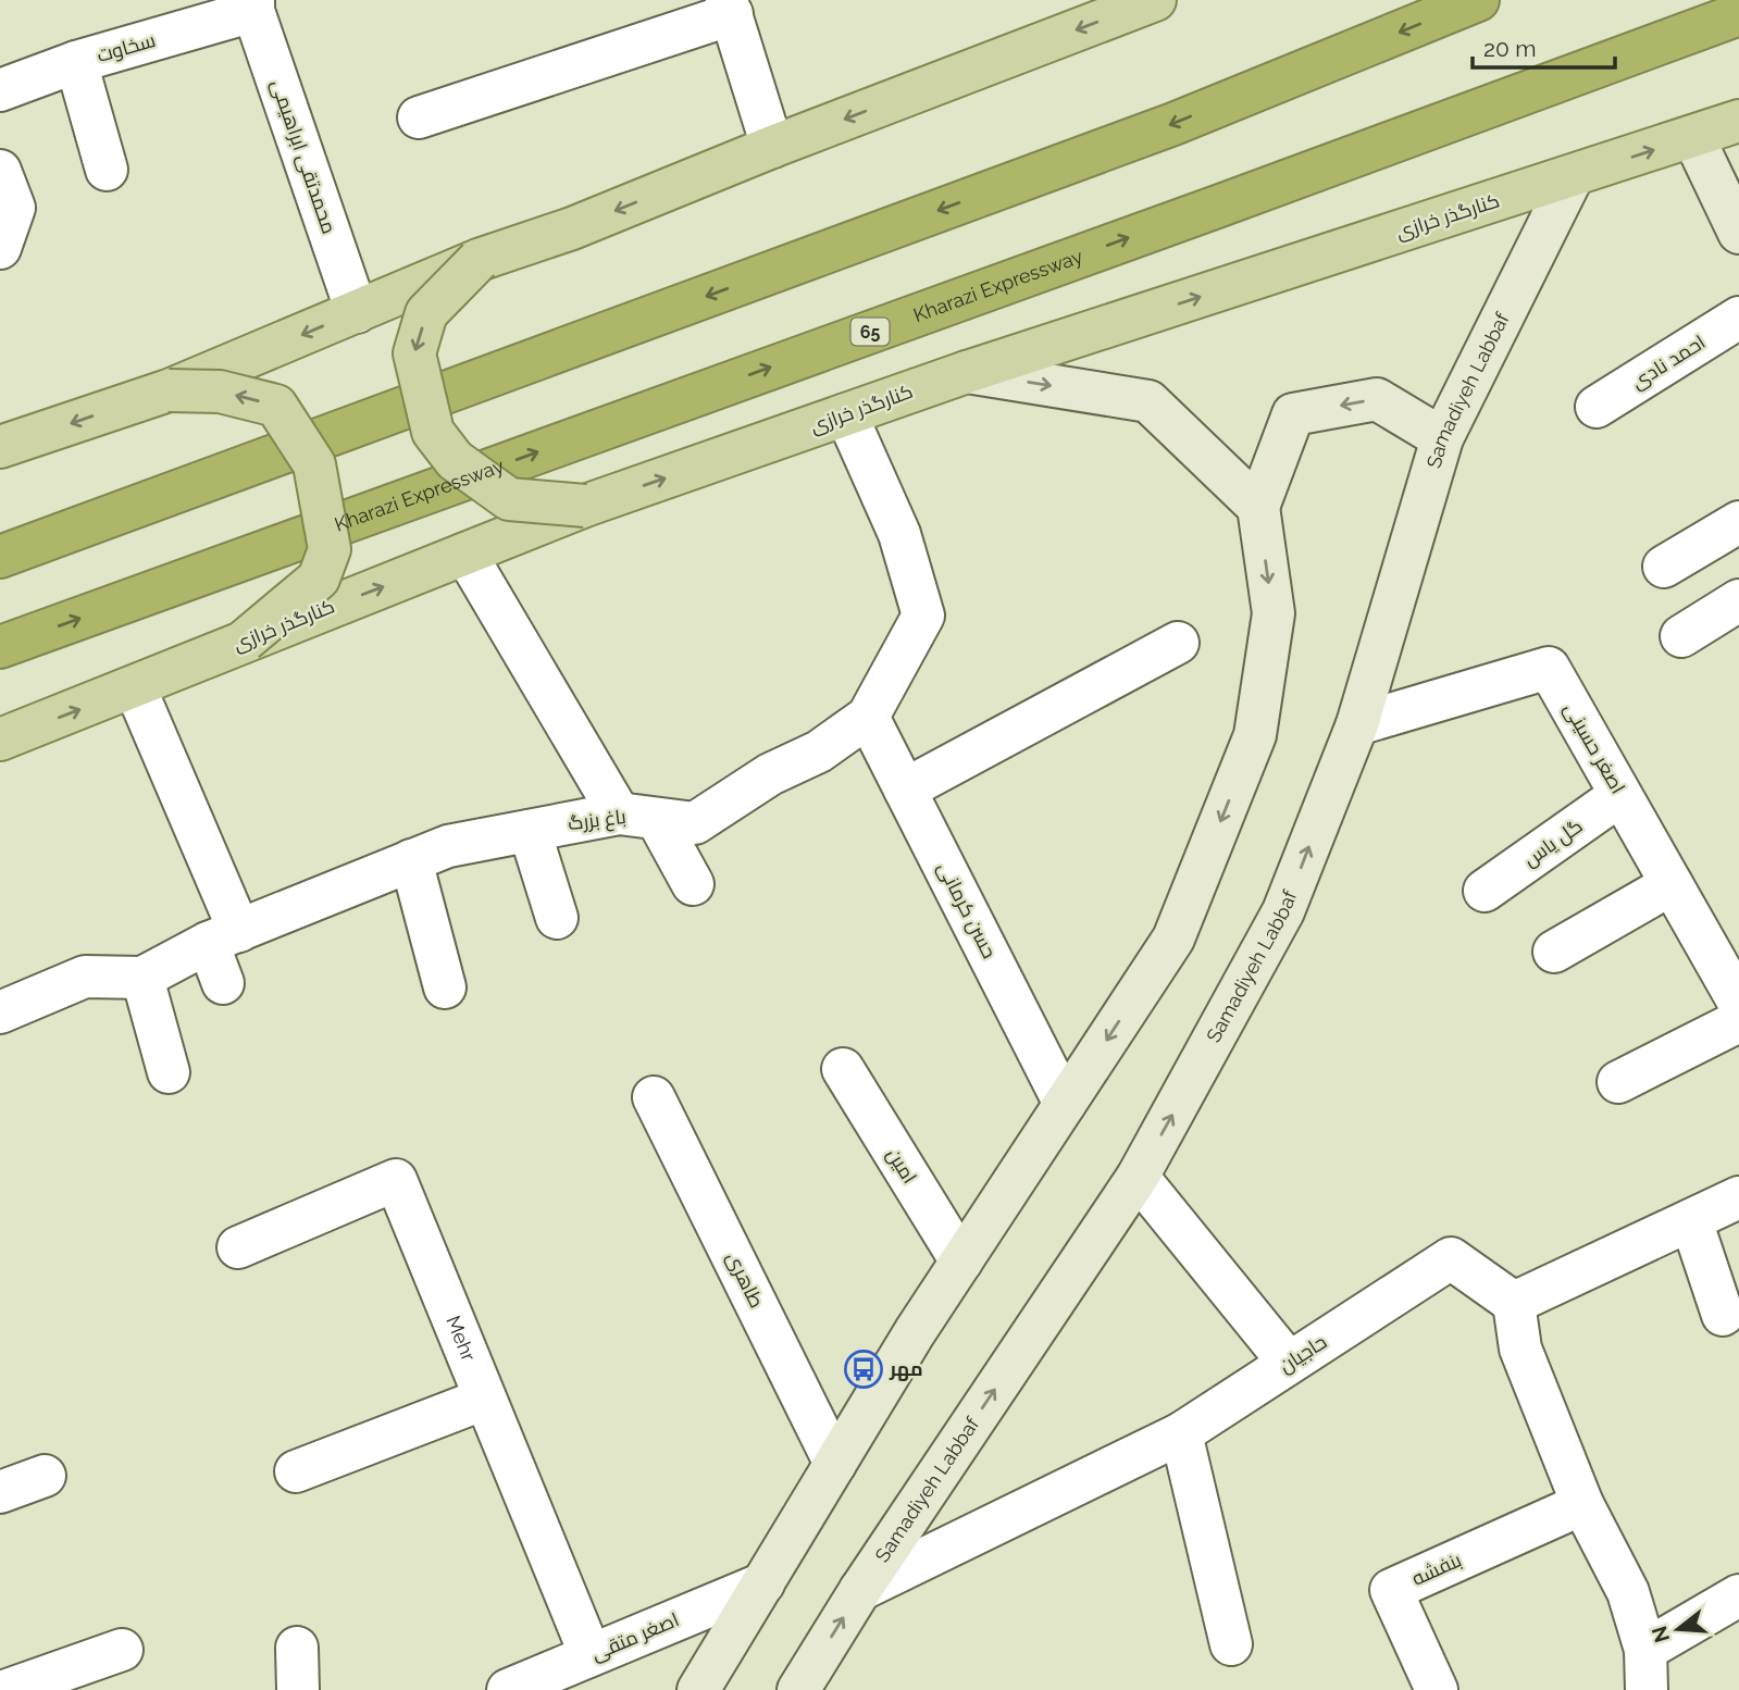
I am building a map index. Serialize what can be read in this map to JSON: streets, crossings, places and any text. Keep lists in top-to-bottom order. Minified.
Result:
{"streets":{"highway":["Kharazi Expressway","65"],"main road":["کنارگذر خرازی","Samadiyeh Labbaf"],"street":["سخاوت","محمدتقی ابراهیمی","احمد نادی","اصغر حسینی","باغ بزرگ","گل یاس","حسن کرمانی","امین","طاهری","Mehr","حاجیان","بنفشه","اصغر متقی"]},"crossings":[["سخاوت","محمدتقی ابراهیمی"],["کنارگذر خرازی","Samadiyeh Labbaf"],["کنارگذر خرازی","باغ بزرگ"],["Samadiyeh Labbaf","اصغر حسینی"],["Samadiyeh Labbaf","حاجیان"],["اصغر حسینی","گل یاس"],["باغ بزرگ","حسن کرمانی"],["Mehr","اصغر متقی"]],"places":{"bus stop":["مهر"]},"scale_bar":"20 m","north":"left"}
